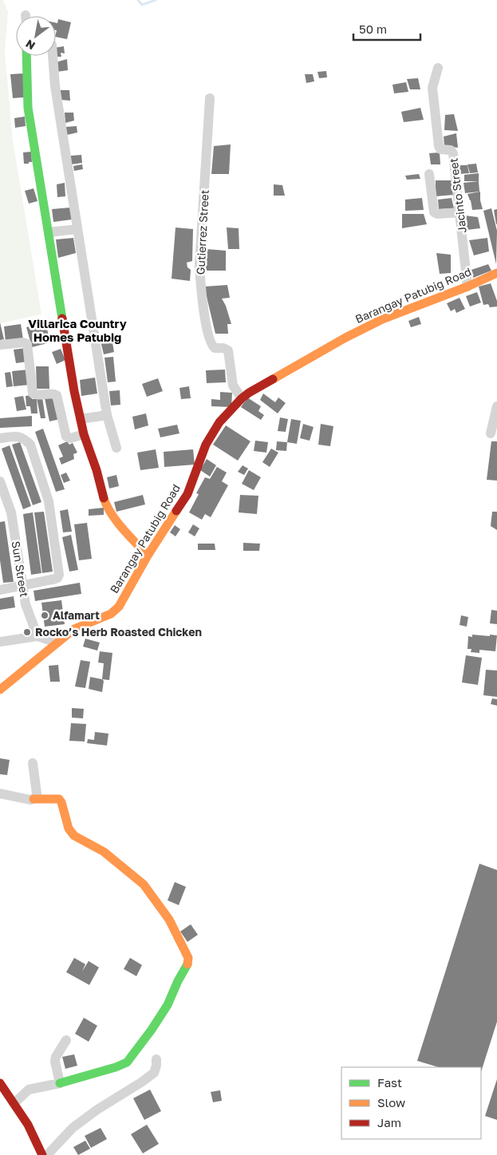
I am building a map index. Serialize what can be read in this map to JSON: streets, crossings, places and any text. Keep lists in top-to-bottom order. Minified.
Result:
{"streets":{"street":["Jacinto Street","Gutierrez Street","Barangay Patubig Road","Sun Street"]},"crossings":[["Jacinto Street","Barangay Patubig Road"],["Gutierrez Street","Barangay Patubig Road"]],"districts":["Villarica Country Homes Patubig"],"places":["Alfamart","Rocko’s Herb Roasted Chicken"],"legend":["Fast","Slow","Jam"],"scale_bar":"50 m","north":"bottom left"}
